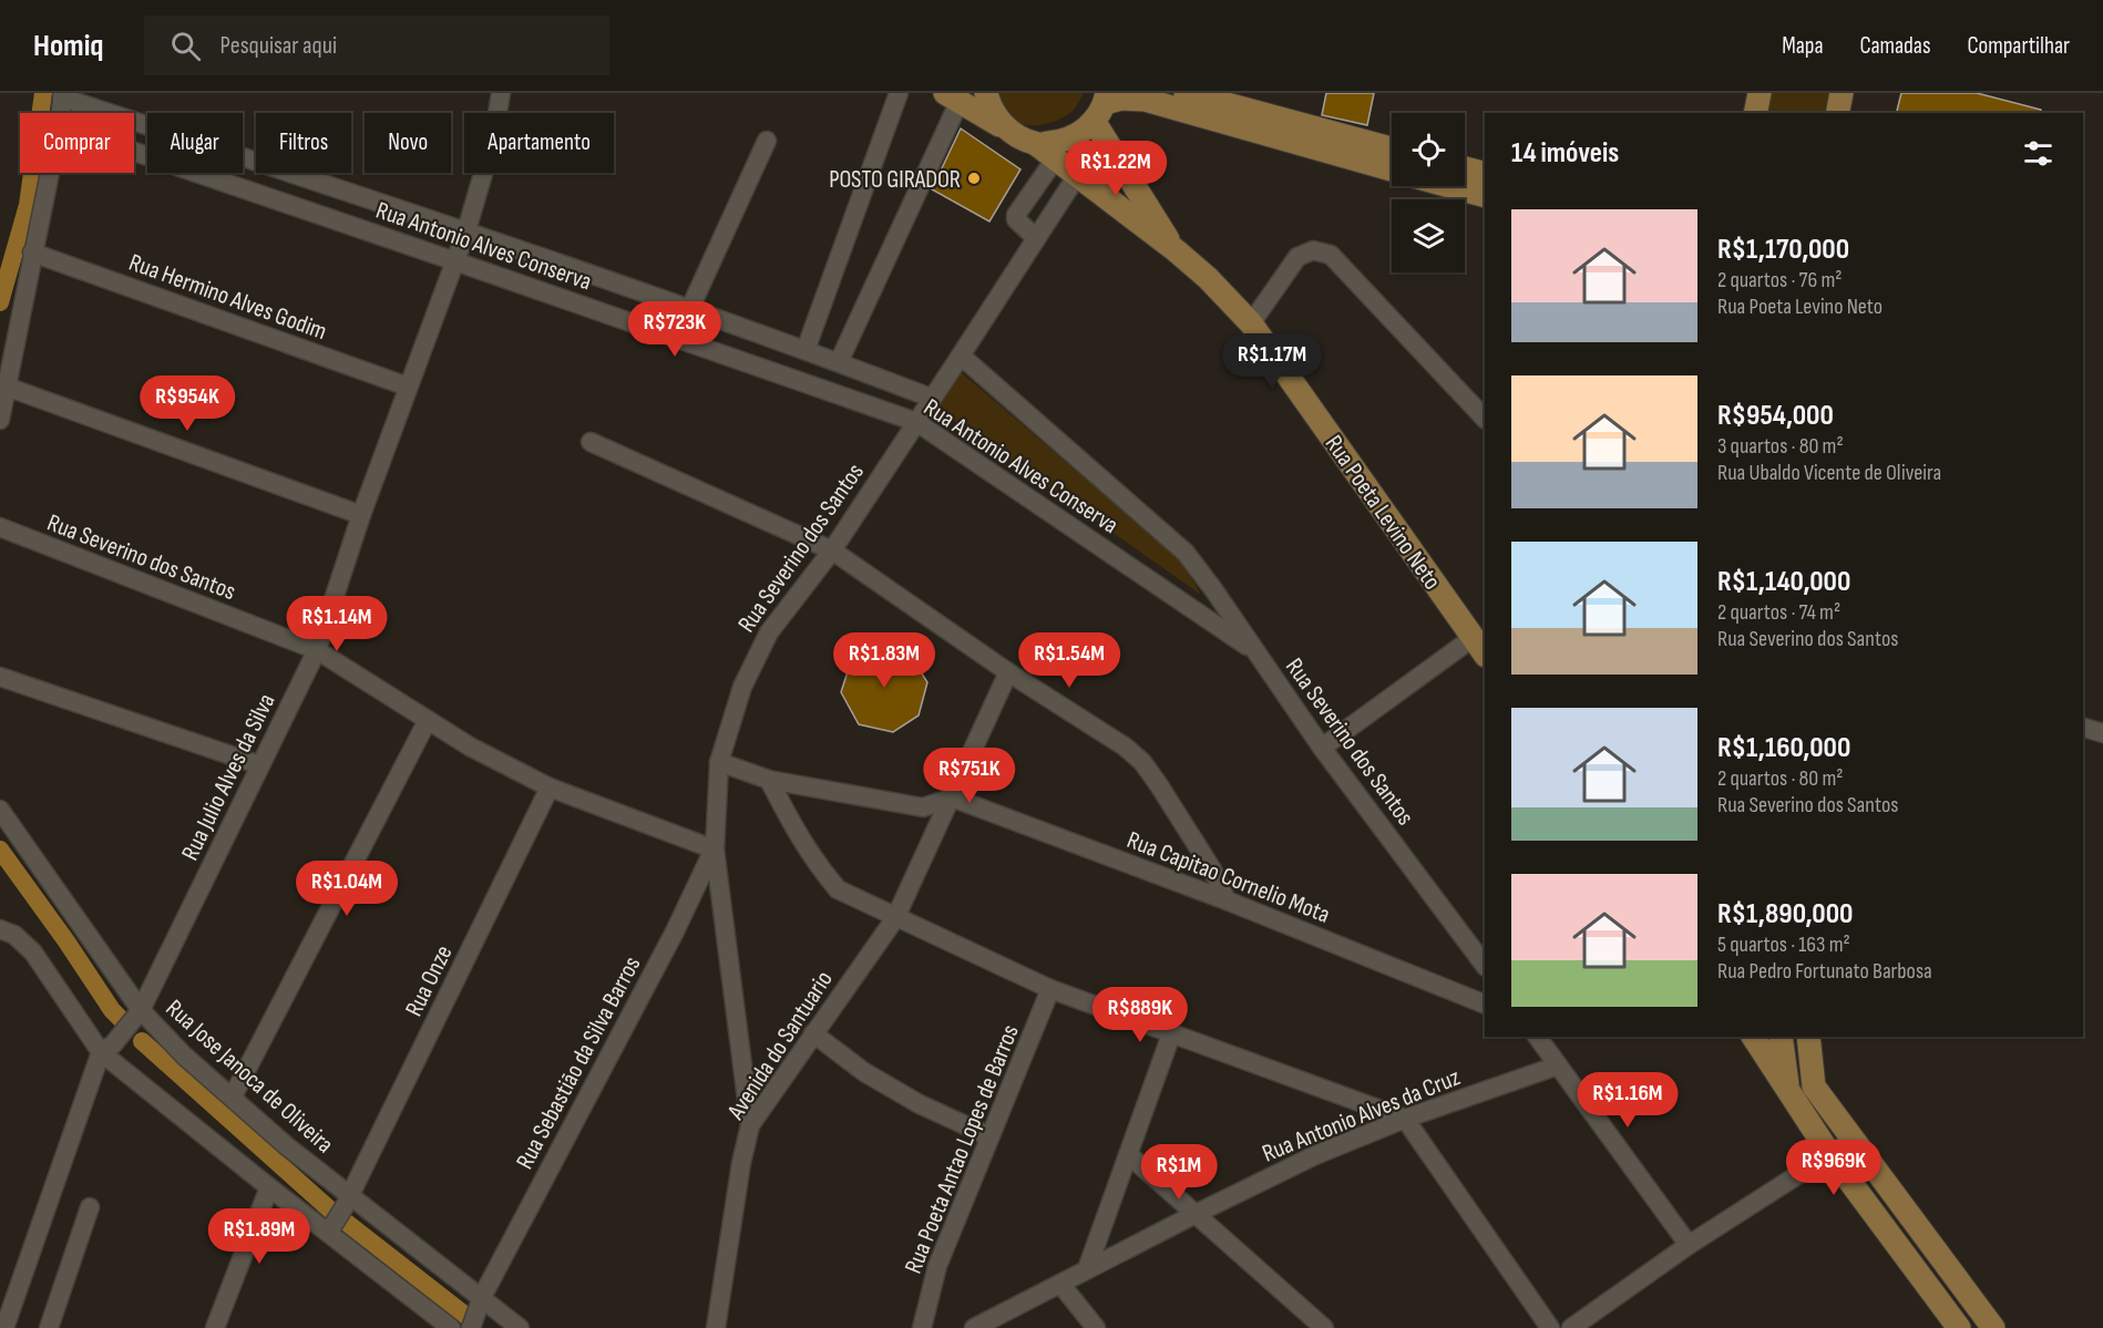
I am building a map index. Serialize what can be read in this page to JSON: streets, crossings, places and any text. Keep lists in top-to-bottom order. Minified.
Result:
{"streets":{"main road":["Rua Poeta Levino Neto"],"street":["Rua Antonio Alves Conserva","Rua Hermino Alves Godim","Rua Severino dos Santos","Rua Julio Alves da Silva","Rua Capitao Cornelio Mota","Rua Onze","Avenida do Santuario","Rua Sebastião da Silva Barros","Rua Jose Janoca de Oliveira","Rua Antonio Alves da Cruz","Rua Poeta Antao Lopes de Barros"]},"crossings":[["Rua Antonio Alves Conserva","Rua Severino dos Santos"],["Rua Antonio Alves Conserva","Rua Julio Alves da Silva"],["Rua Hermino Alves Godim","Rua Julio Alves da Silva"],["Rua Severino dos Santos","Rua Julio Alves da Silva"],["Rua Severino dos Santos","Rua Onze"],["Rua Severino dos Santos","Rua Sebastião da Silva Barros"],["Rua Julio Alves da Silva","Rua Jose Janoca de Oliveira"],["Rua Capitao Cornelio Mota","Avenida do Santuario"],["Rua Onze","Rua Jose Janoca de Oliveira"],["Rua Sebastião da Silva Barros","Rua Jose Janoca de Oliveira"]],"places":["POSTO GIRADOR"],"page":{"header":"Homiq","search":"Pesquisar aqui","nav":["Mapa","Camadas","Compartilhar"],"chip":["Comprar","Alugar","Filtros","Novo","Apartamento"],"heading":"14 imóveis","price":["R$1.22M","R$723K","R$1.17M","R$954K","R$1.14M","R$1.83M","R$1.54M","R$751K","R$1.04M","R$889K","R$1.16M","R$969K","R$1M","R$1.89M"],"list":[{"name":"R$1,170,000","note":"2 quartos · 76 m² · Rua Poeta Levino Neto"},{"name":"R$954,000","note":"3 quartos · 80 m² · Rua Ubaldo Vicente de Oliveira"},{"name":"R$1,140,000","note":"2 quartos · 74 m² · Rua Severino dos Santos"},{"name":"R$1,160,000","note":"2 quartos · 80 m² · Rua Severino dos Santos"},{"name":"R$1,890,000","note":"5 quartos · 163 m² · Rua Pedro Fortunato Barbosa"}]}}
